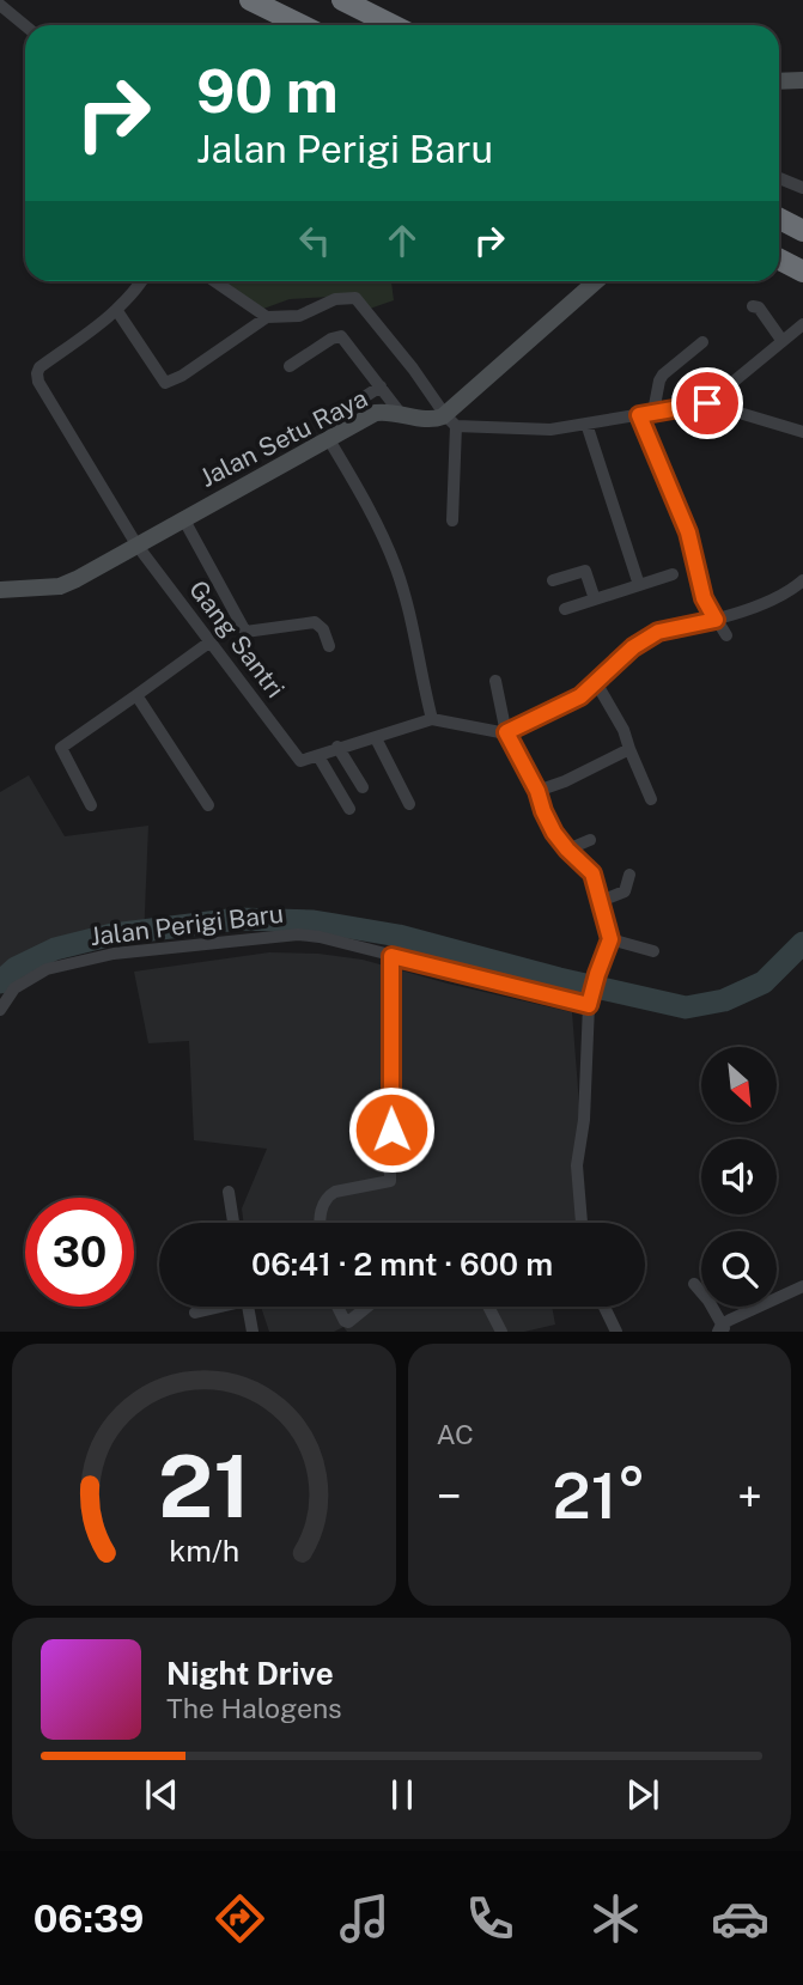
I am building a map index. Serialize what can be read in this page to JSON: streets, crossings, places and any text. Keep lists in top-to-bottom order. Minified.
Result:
{"streets":{"street":["Jalan Setu Raya","Gang Santri","Jalan Perigi Baru"]},"crossings":[["Jalan Setu Raya","Gang Santri"]],"north":"bottom right","page":{"turn":["90 m","Jalan Perigi Baru"],"limit":"30","trip":"06:41 · 2 mnt · 600 m","tile":"AC","heat":["−","21°","+"],"song":["Night Drive","The Halogens"],"tabs":"06:39","gauge":["21","km/h"]}}
